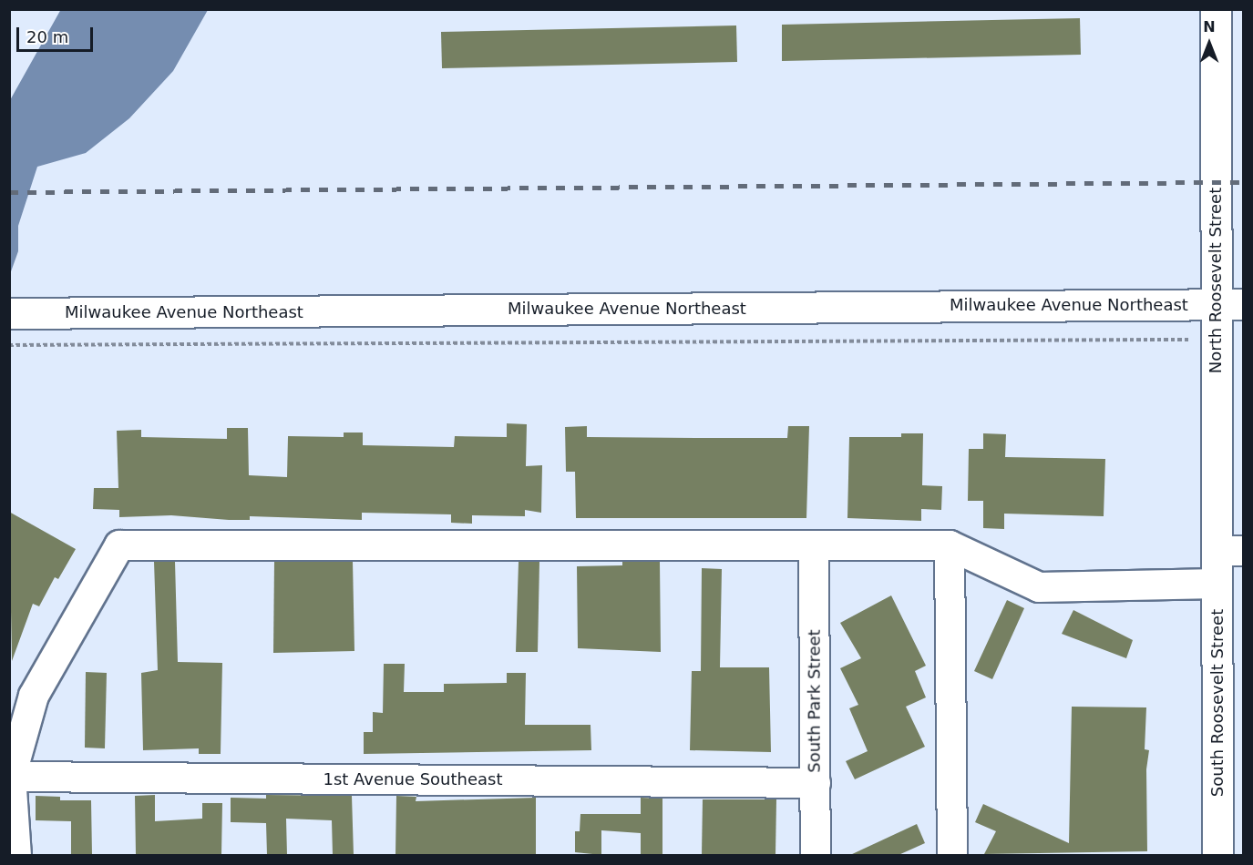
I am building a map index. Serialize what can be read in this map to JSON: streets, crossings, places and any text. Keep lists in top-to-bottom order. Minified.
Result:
{"streets":{"street":["North Roosevelt Street","Milwaukee Avenue Northeast","South Park Street","South Roosevelt Street","1st Avenue Southeast"]},"crossings":[["North Roosevelt Street","Milwaukee Avenue Northeast"],["North Roosevelt Street","South Roosevelt Street"],["South Park Street","1st Avenue Southeast"]],"scale_bar":"20 m","north":"top"}
